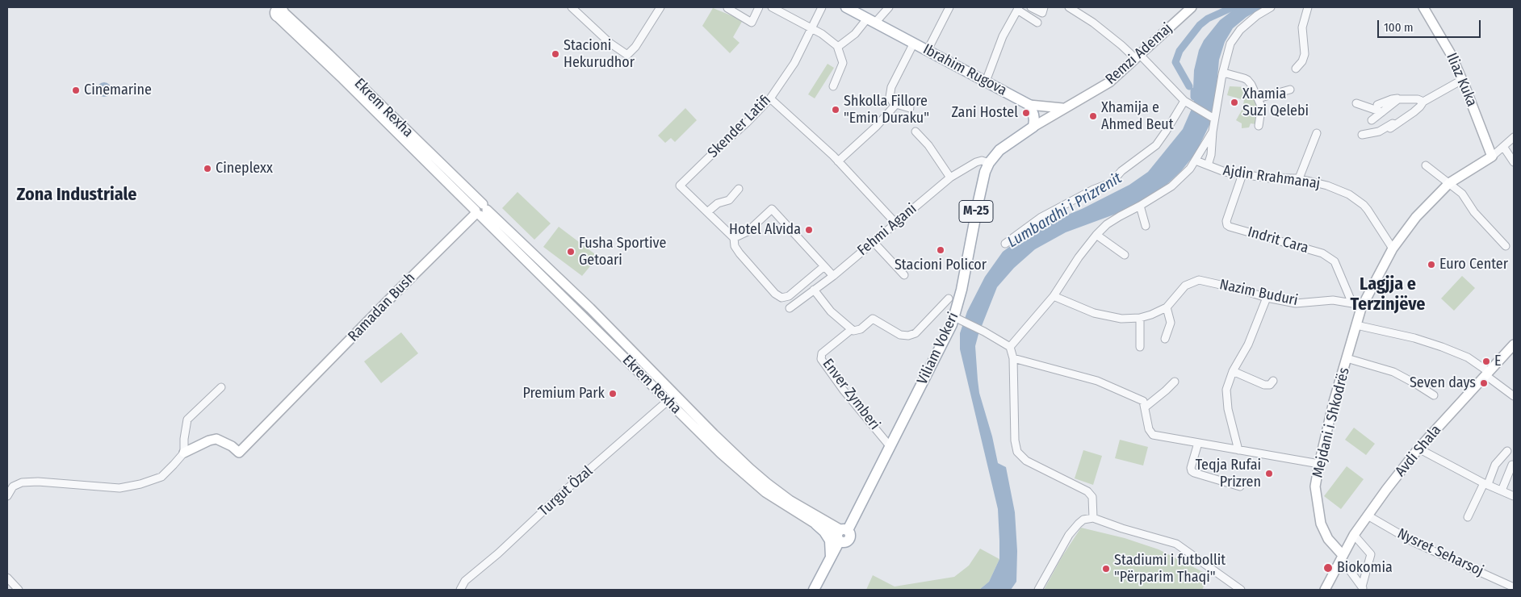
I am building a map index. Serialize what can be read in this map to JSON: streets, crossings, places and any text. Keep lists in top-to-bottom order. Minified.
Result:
{"streets":{"main road":["Ibrahim Rugova","M-25","Viliam Vokeri"],"street":["Remzi Ademaj","Iliaz Kuka","Ekrem Rexha","Skender Latifi","Ajdin Rrahmanaj","Fehmi Agani","Indrit Cara","Nazim Buduri","Ramadan Bush","Enver Zymberi","Mejdani i Shkodrës","Avdi Shala","Turgut Özal","Nysret Seharsoj"]},"crossings":[["Remzi Ademaj","Ibrahim Rugova"],["Remzi Ademaj","Viliam Vokeri"],["Ibrahim Rugova","Viliam Vokeri"],["Iliaz Kuka","Mejdani i Shkodrës"],["Ekrem Rexha","Ramadan Bush"],["Ekrem Rexha","Viliam Vokeri"],["Ekrem Rexha","Turgut Özal"],["Ajdin Rrahmanaj","Indrit Cara"],["Ajdin Rrahmanaj","Mejdani i Shkodrës"],["Fehmi Agani","Viliam Vokeri"],["Indrit Cara","Nazim Buduri"],["Nazim Buduri","Mejdani i Shkodrës"],["Viliam Vokeri","Enver Zymberi"],["Mejdani i Shkodrës","Avdi Shala"],["Avdi Shala","Nysret Seharsoj"]],"districts":["Zona Industriale","Lagjja e Terzinjëve"],"water":["Lumbardhi i Prizrenit"],"places":["Stacioni Hekurudhor","Cinemarine","Xhamia Suzi Qelebi","Shkolla Fillore \"Emin Duraku\"","Zani Hostel","Xhamija e Ahmed Beut","Cineplexx","Hotel Alvida","Stacioni Policor","Fusha Sportive Getoari","Euro Center","E","Seven days","Premium Park","Teqja Rufai Prizren","Biokomia","Stadiumi i futbollit \"Përparim Thaqi\""],"scale_bar":"100 m"}
